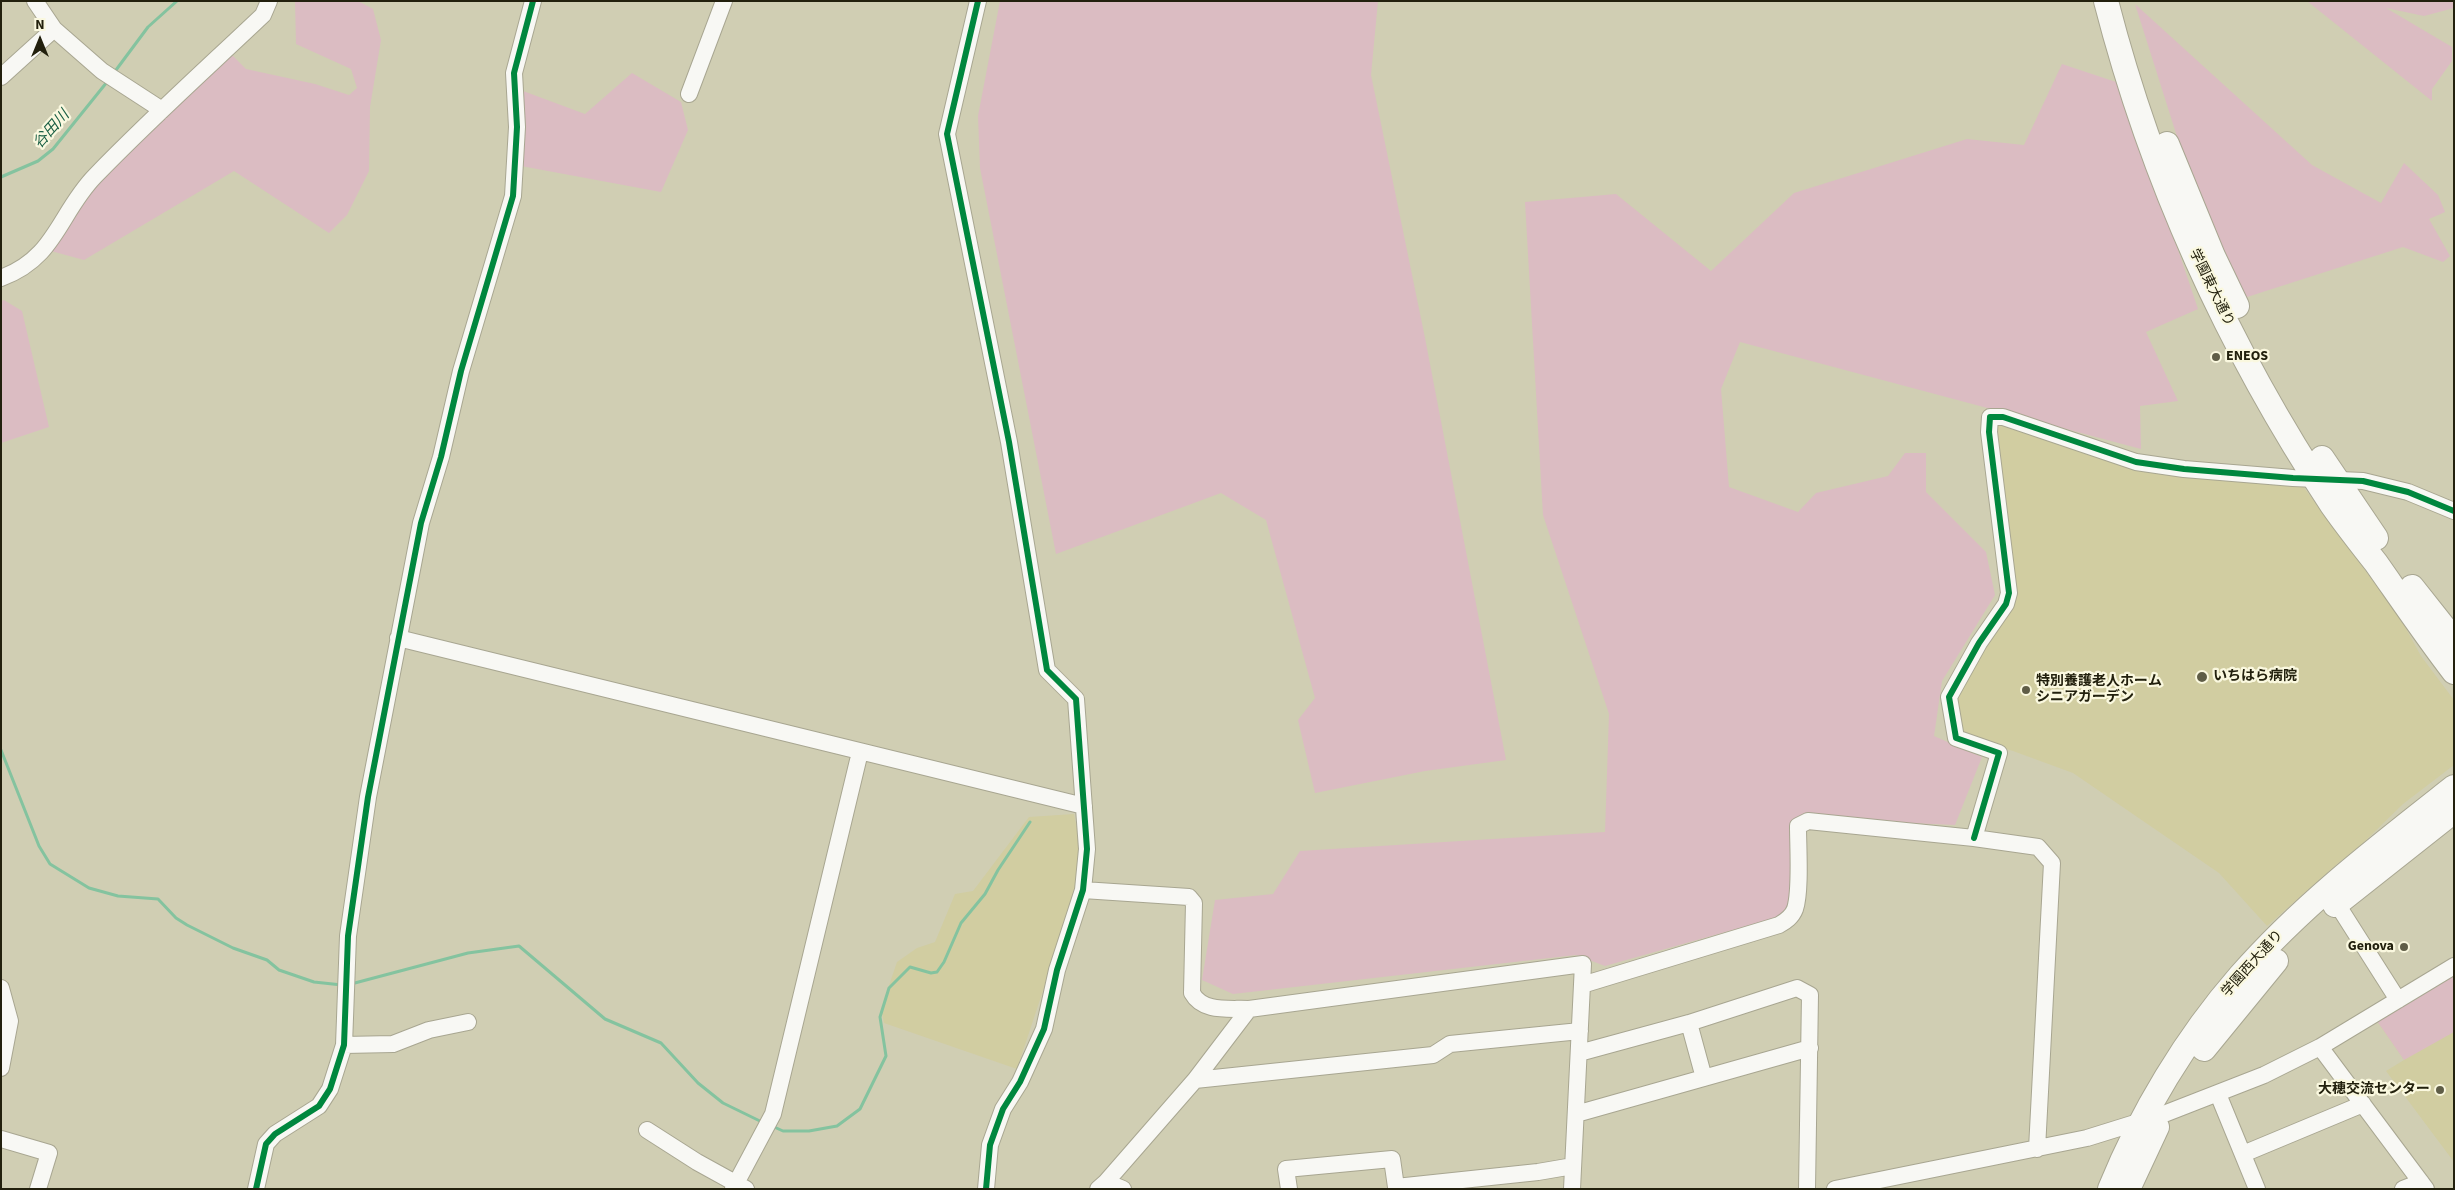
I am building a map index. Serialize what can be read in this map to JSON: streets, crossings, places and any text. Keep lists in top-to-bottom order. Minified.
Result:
{"streets":{"highway":["学園東大通り","学園西大通り"]},"water":["谷田川"],"places":["ENEOS","いちはら病院","特別養護老人ホーム シニアガーデン","Genova","大穂交流センター"],"north":"top"}
